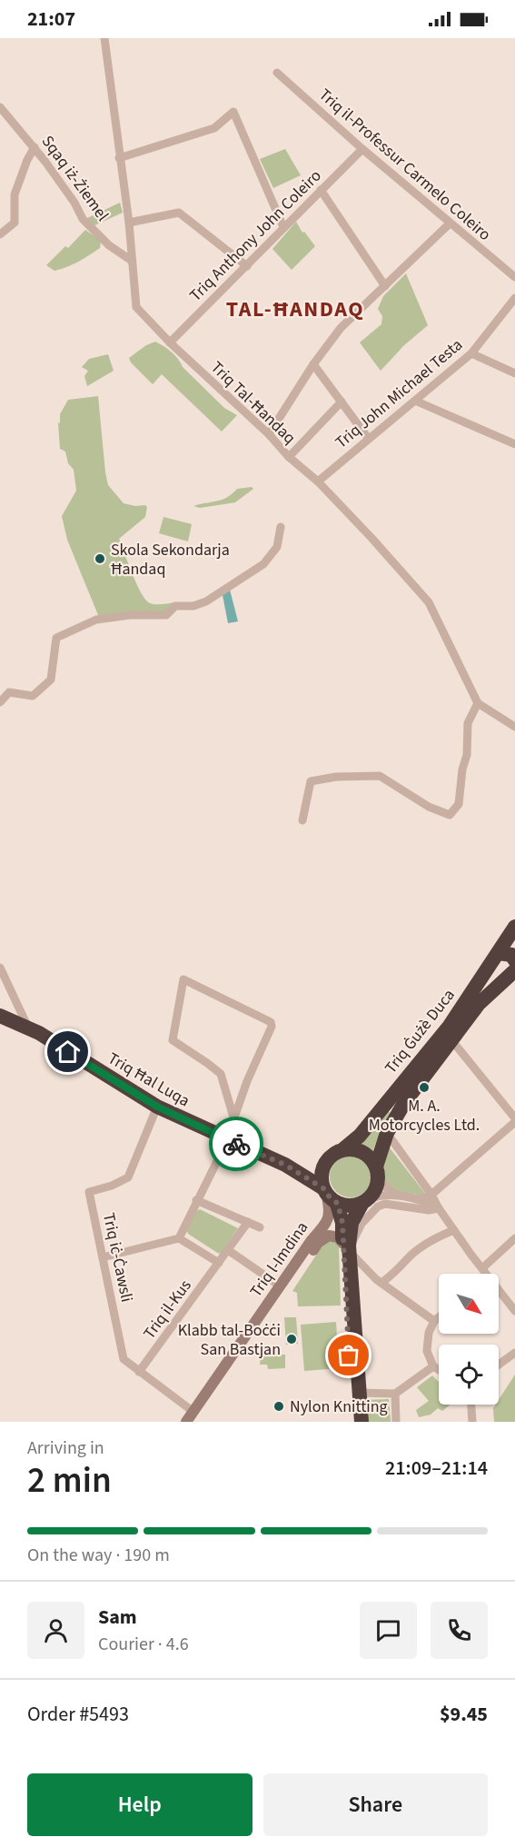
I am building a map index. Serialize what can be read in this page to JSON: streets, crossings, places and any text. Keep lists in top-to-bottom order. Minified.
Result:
{"streets":{"highway":["Triq Ġużè Duca","Triq Ħal Luqa"],"main road":["Triq l-Imdina"],"street":["Triq il-Professur Carmelo Coleiro","Sqaq iż-Żiemel","Triq Anthony John Coleiro","Triq John Michael Testa","Triq Tal-Ħandaq","Triq iċ-Ċawsli","Triq il-Kus"]},"crossings":[["Triq il-Professur Carmelo Coleiro","Triq Anthony John Coleiro"],["Sqaq iż-Żiemel","Triq Tal-Ħandaq"],["Triq Anthony John Coleiro","Triq Tal-Ħandaq"],["Triq John Michael Testa","Triq Tal-Ħandaq"],["Triq Ġużè Duca","Triq Ħal Luqa"],["Triq Ġużè Duca","Triq l-Imdina"],["Triq Ħal Luqa","Triq iċ-Ċawsli"],["Triq Ħal Luqa","Triq l-Imdina"],["Triq iċ-Ċawsli","Triq l-Imdina"],["Triq iċ-Ċawsli","Triq il-Kus"]],"districts":["TAL-ĦANDAQ"],"places":["Skola Sekondarja Ħandaq","M. A. Motorcycles Ltd.","Klabb tal-Boċċi San Bastjan","Nylon Knitting"],"north":"bottom right","page":{"status":"21:07","heading":["2 min","Arriving in","21:09–21:14"],"panel":["Sam","Courier · 4.6","Order #5493","$9.45"],"bar":"On the way · 190 m","buttons":["Help","Share"]}}
